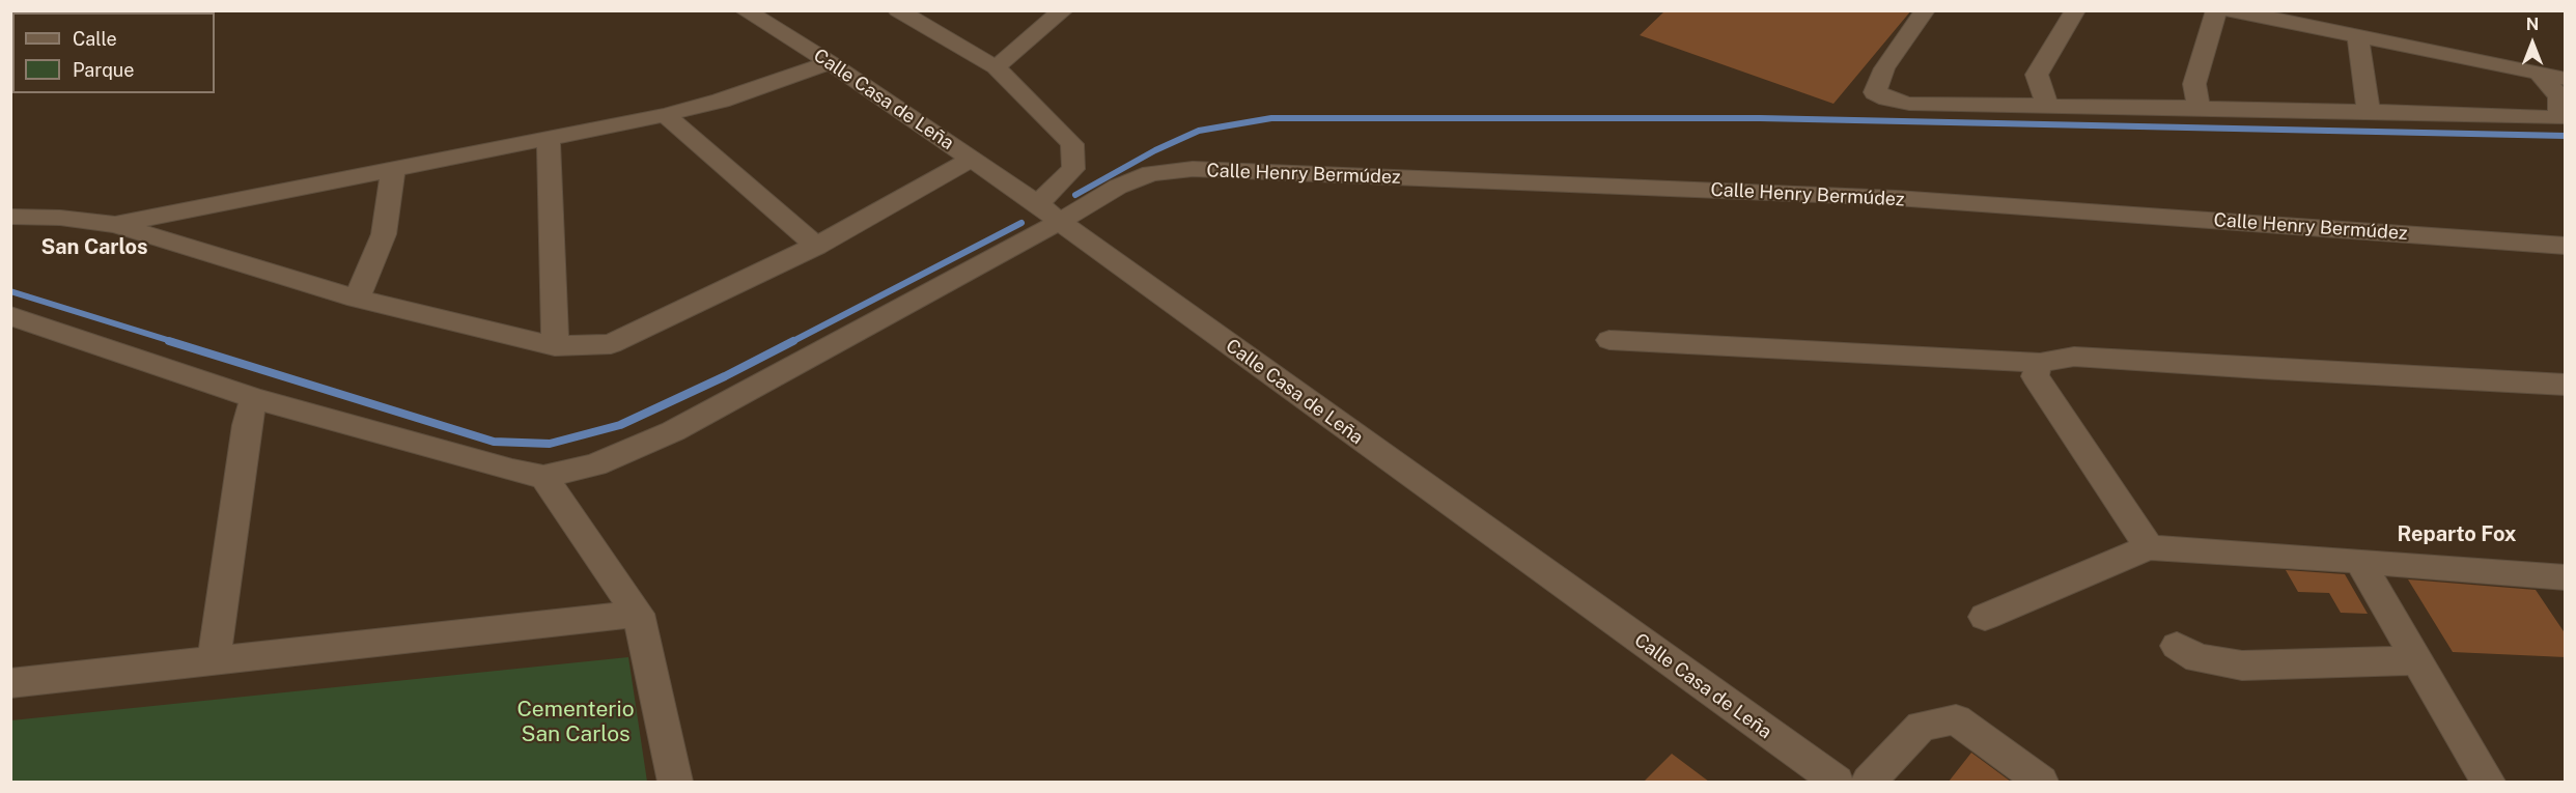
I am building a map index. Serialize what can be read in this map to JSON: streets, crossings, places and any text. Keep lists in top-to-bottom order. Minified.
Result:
{"streets":{"street":["Calle Casa de Leña","Calle Henry Bermúdez"]},"crossings":[["Calle Casa de Leña","Calle Henry Bermúdez"]],"districts":["San Carlos","Reparto Fox"],"parks":["Cementerio San Carlos"],"legend":["Calle","Parque"],"north":"top"}
